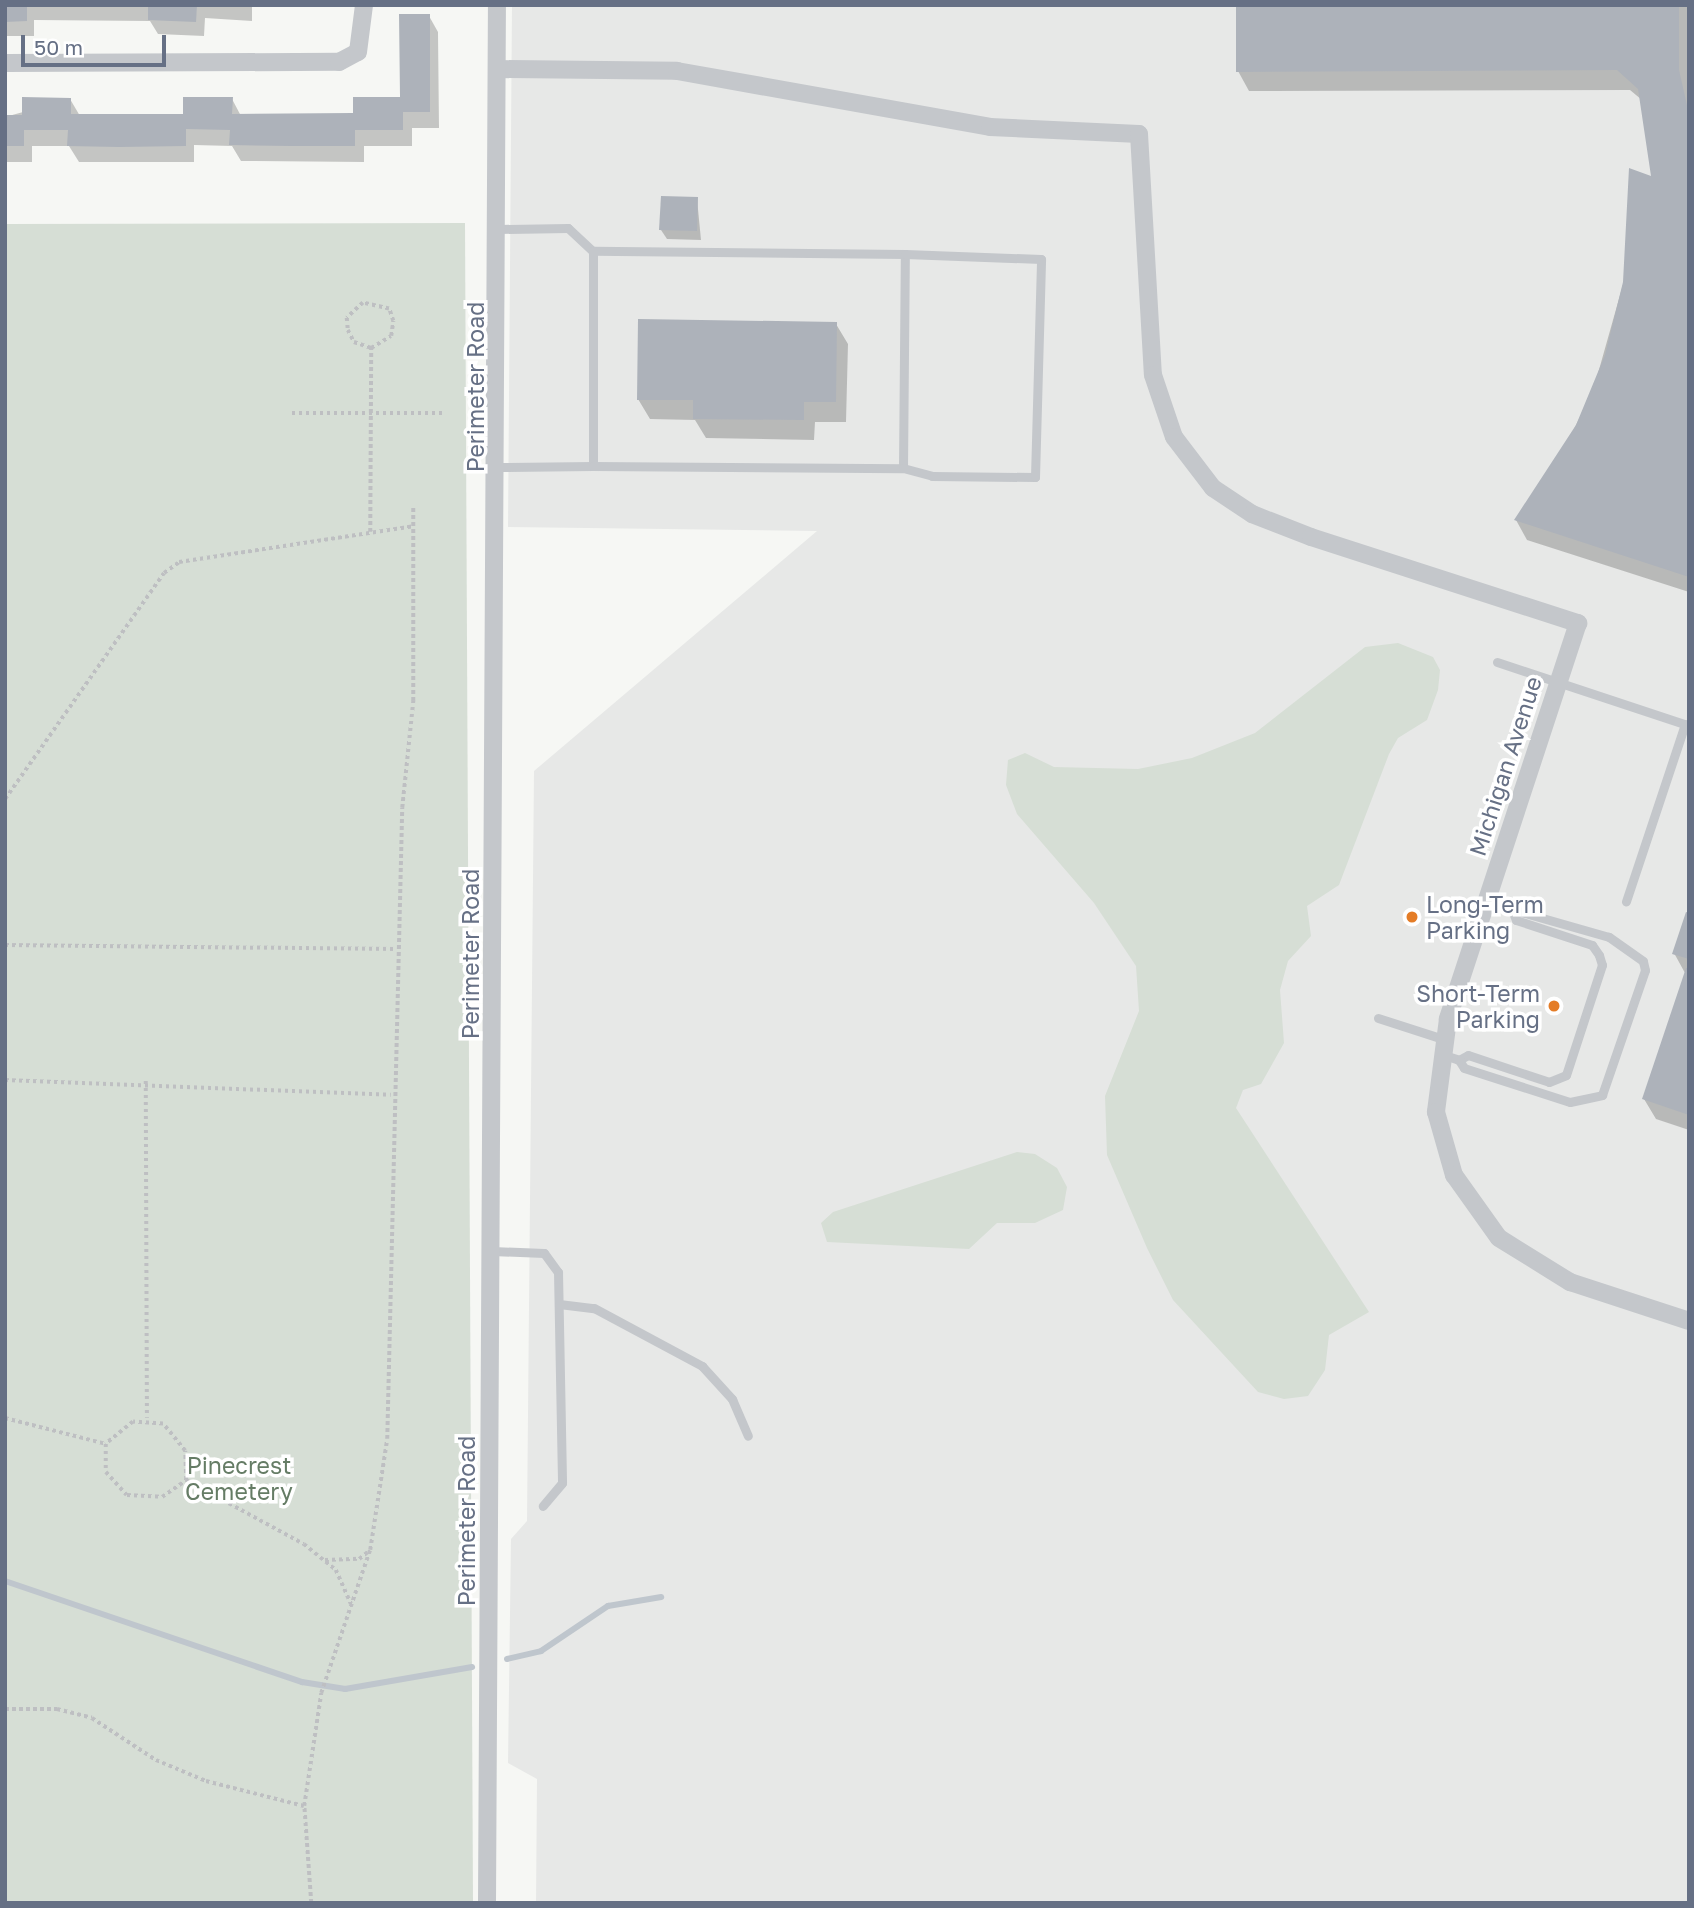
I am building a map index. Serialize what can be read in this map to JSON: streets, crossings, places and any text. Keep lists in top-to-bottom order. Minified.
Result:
{"streets":{"street":["Perimeter Road","Michigan Avenue"]},"crossings":[["Perimeter Road","Michigan Avenue"]],"parks":["Pinecrest Cemetery"],"places":["Long-Term Parking","Short-Term Parking"],"scale_bar":"50 m"}
